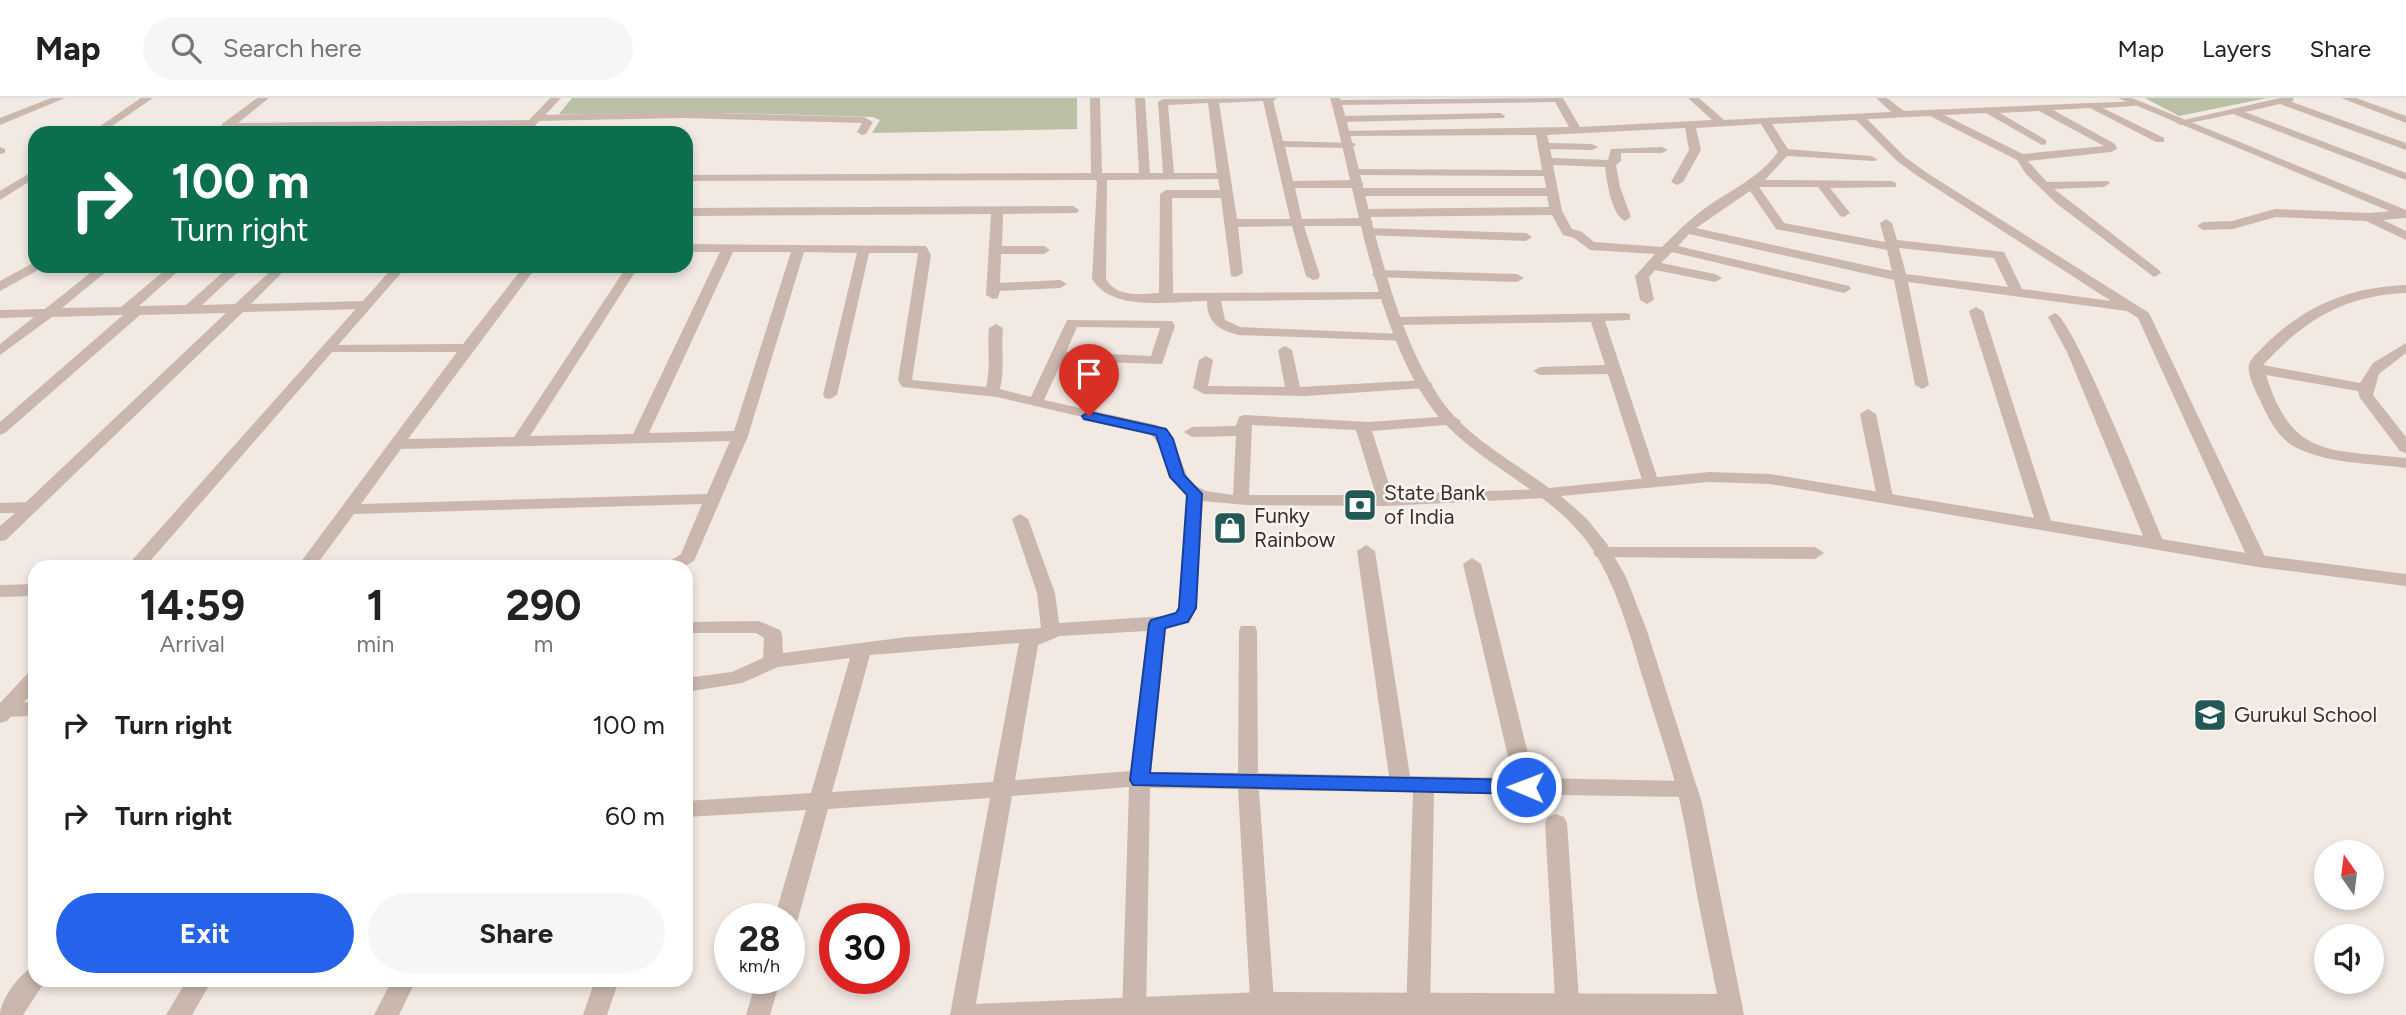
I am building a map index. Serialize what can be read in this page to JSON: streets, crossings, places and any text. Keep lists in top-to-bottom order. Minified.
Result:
{"places":{"bank":["State Bank of India"],"shop":["Funky Rainbow"],"school or university":["Gurukul School"]},"north":"top","page":{"header":"Map","search":"Search here","nav":["Map","Layers","Share"],"turn":["100 m","Turn right"],"eta":["14:59","Arrival","1","min","290","m"],"list":[{"name":"Turn right","value":"100 m"},{"name":"Turn right","value":"60 m"}],"buttons":["Exit","Share"],"speed":"28 km/h","limit":"30"}}
